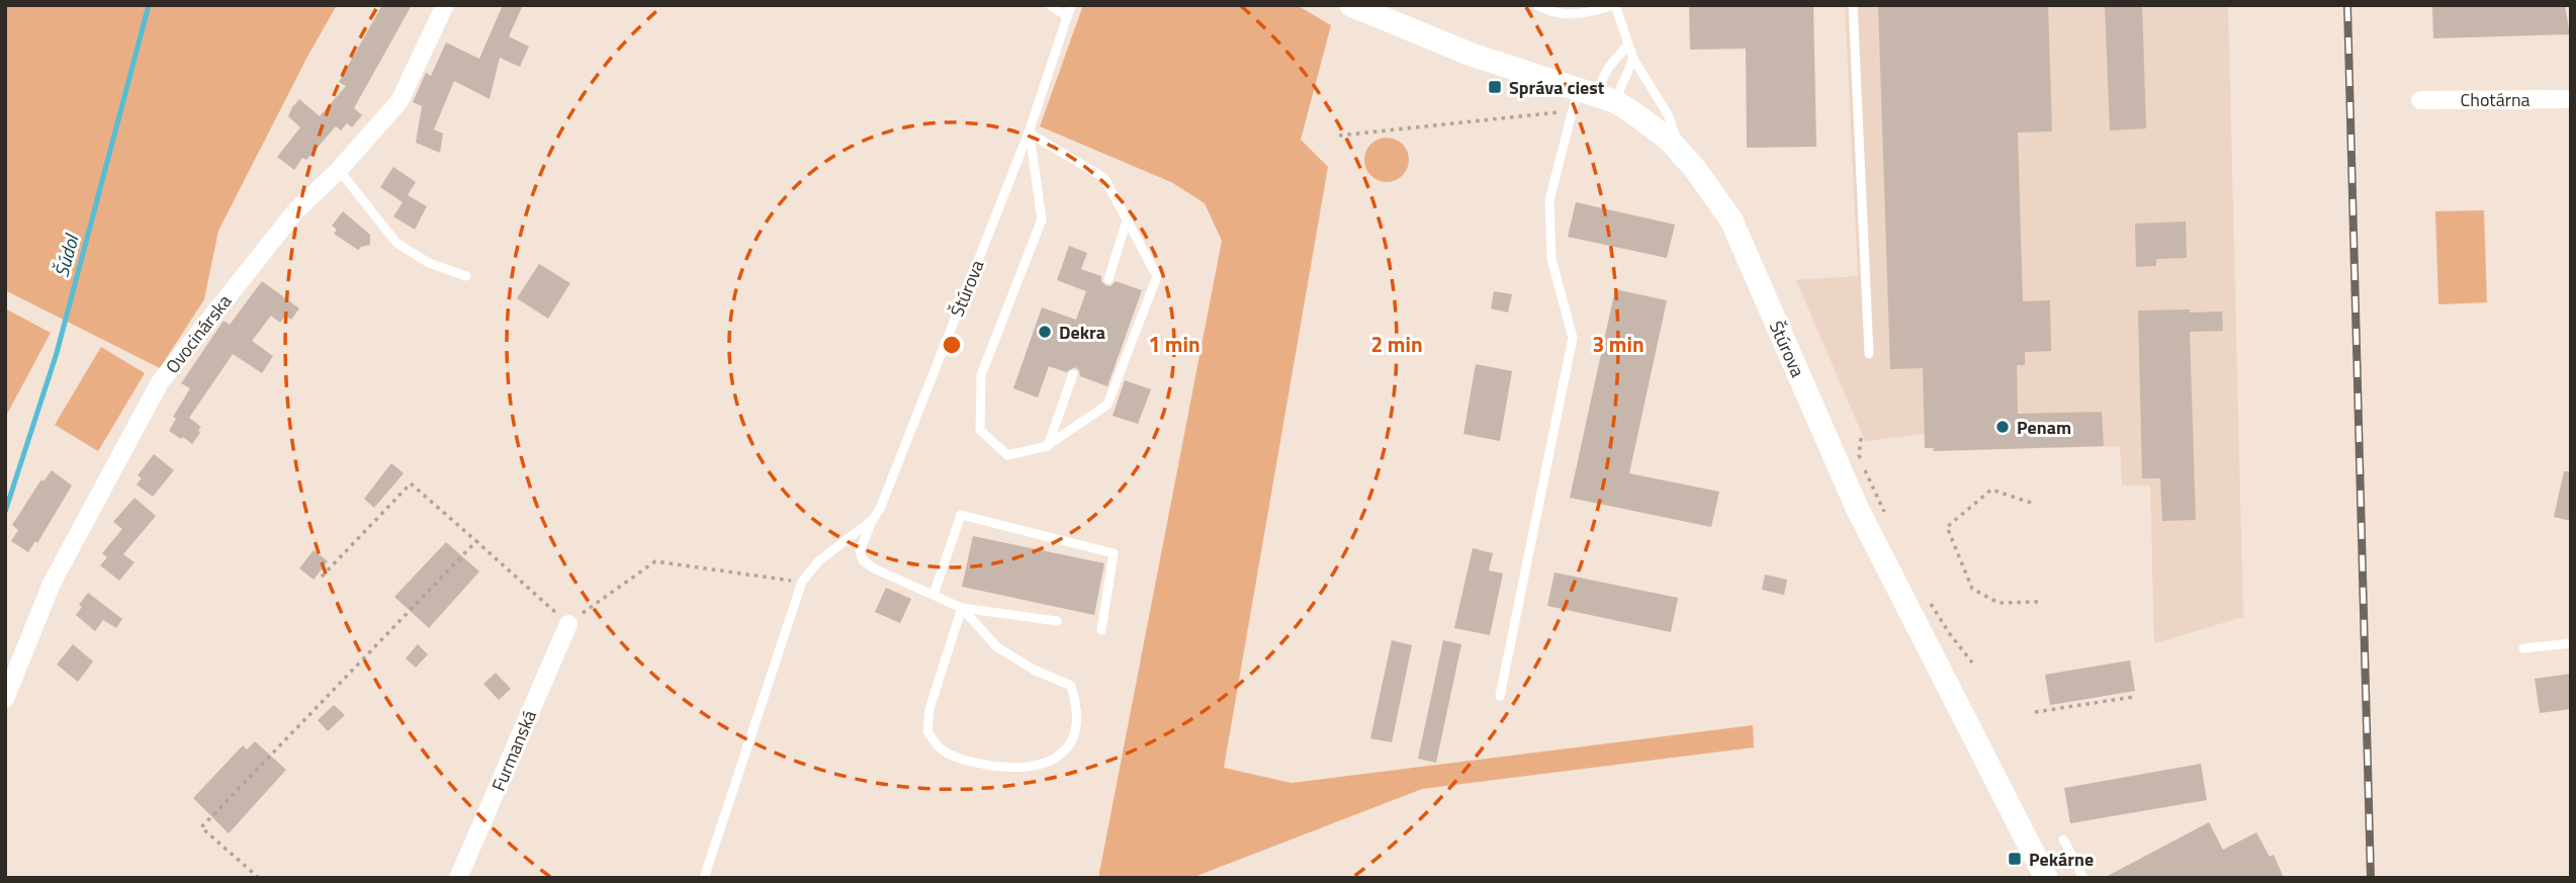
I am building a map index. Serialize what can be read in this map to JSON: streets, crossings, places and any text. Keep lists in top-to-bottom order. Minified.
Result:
{"streets":{"street":["Chotárna","Štúrova","Ovocinárska","Furmanská"]},"water":["Šúdol"],"places":{"transit":["Správa ciest","Pekárne"],"other":["Dekra","Penam"]},"rings":["1 min","2 min","3 min"]}
